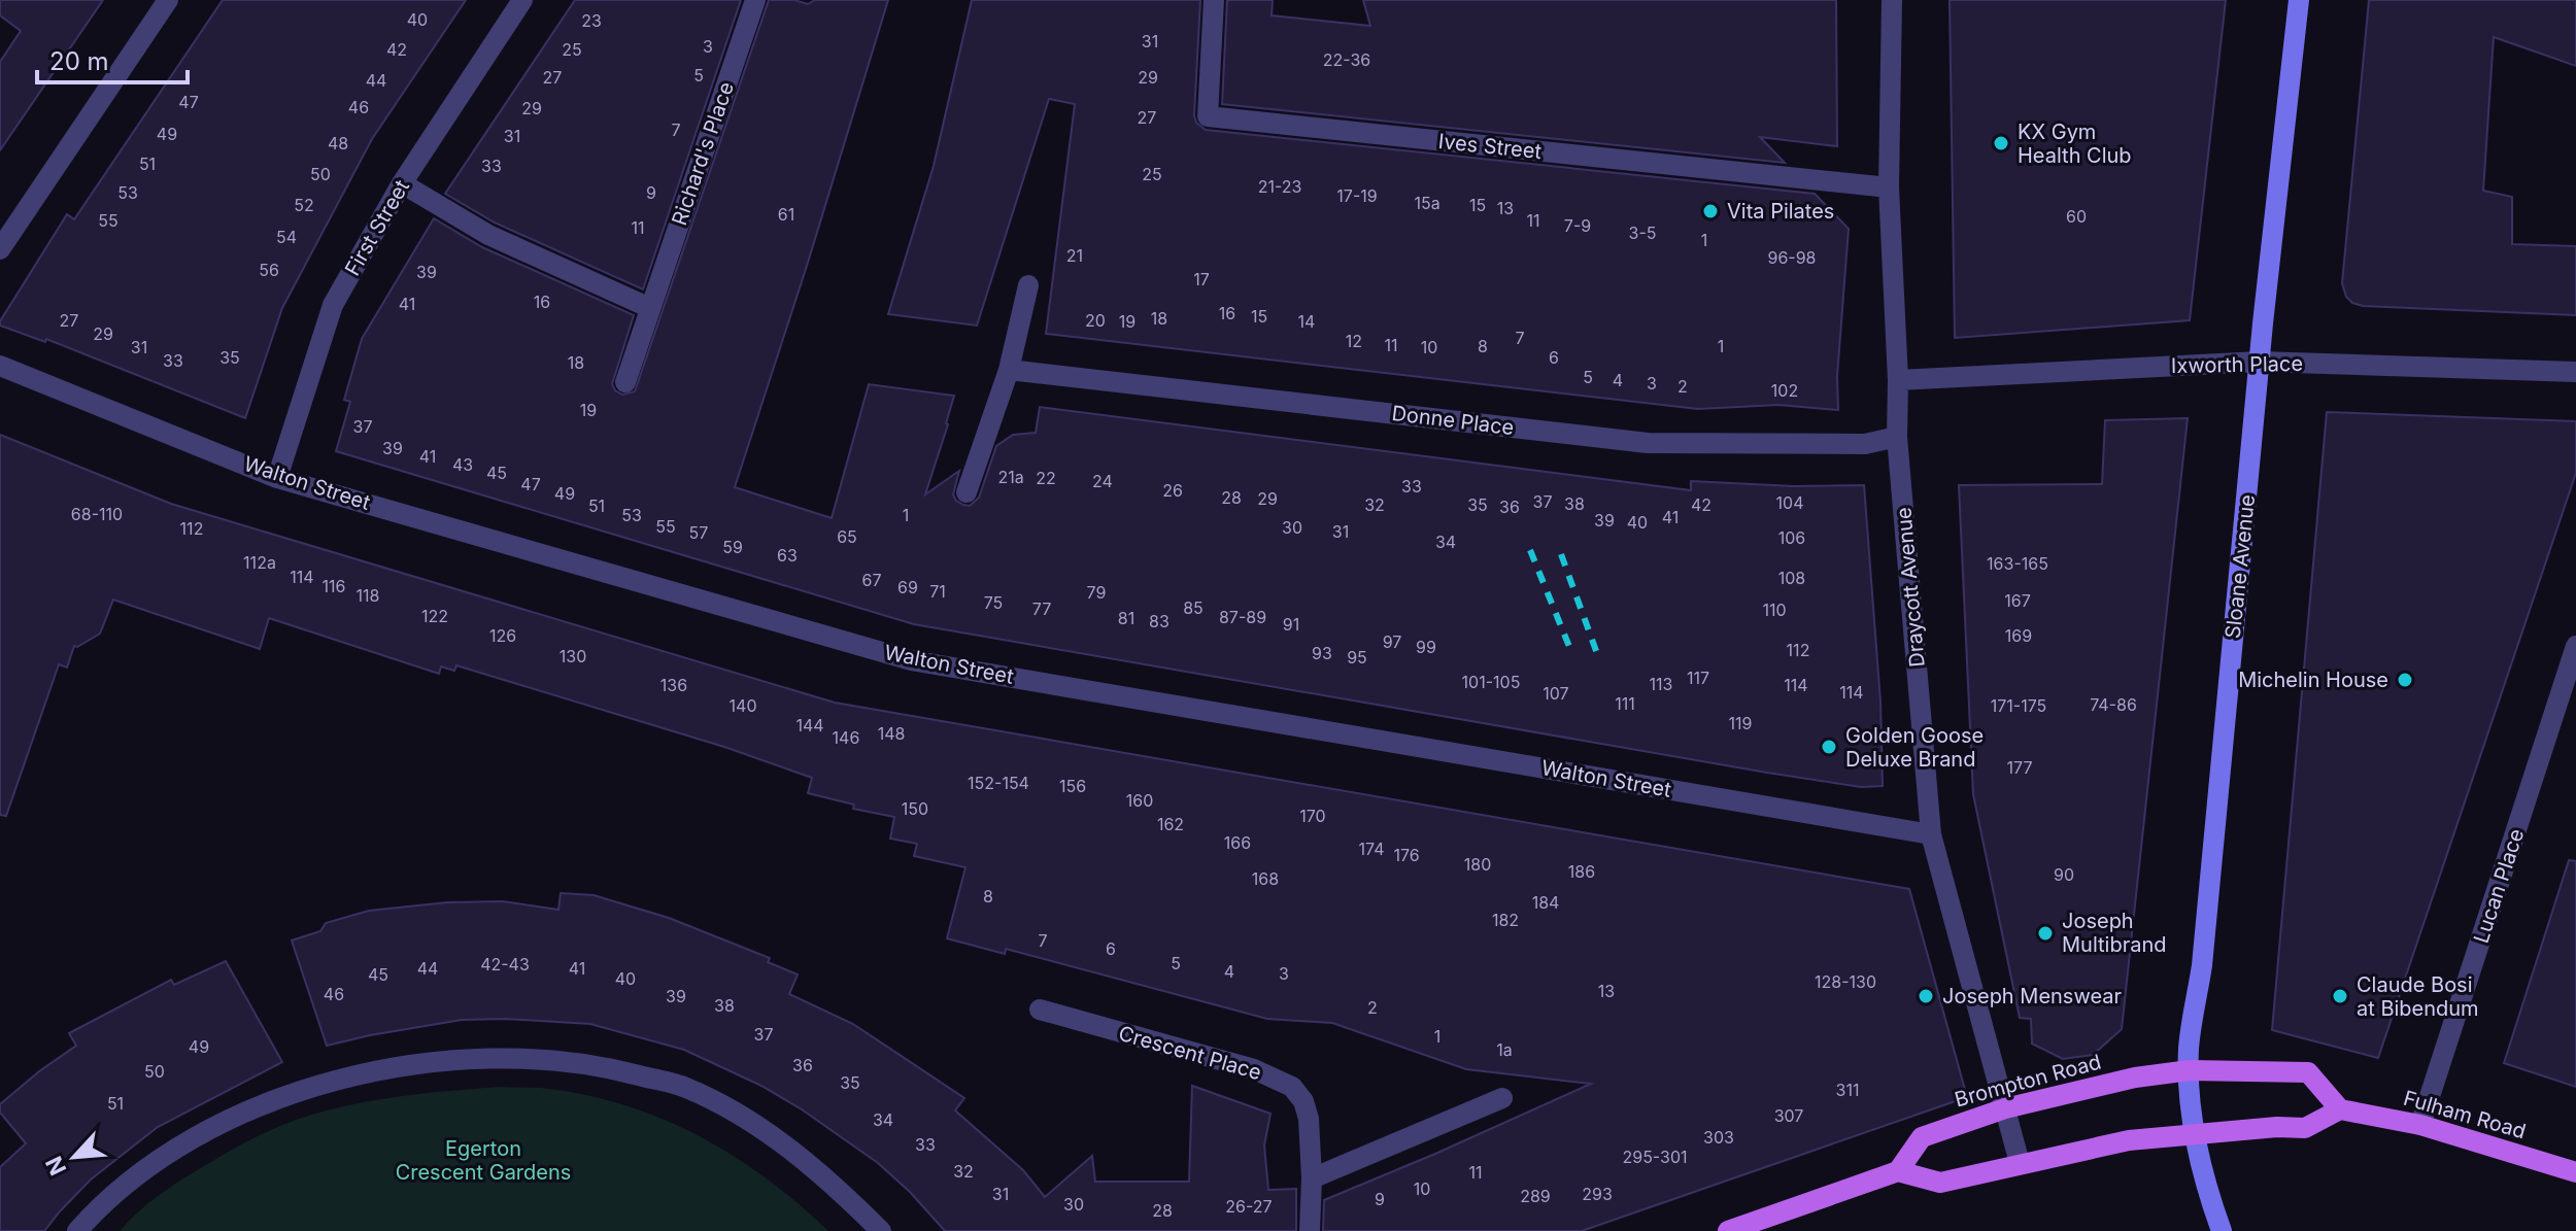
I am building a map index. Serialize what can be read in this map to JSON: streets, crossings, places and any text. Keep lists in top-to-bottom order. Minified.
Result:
{"streets":{"main road":["Brompton Road","Fulham Road"],"street":["Ives Street","Richard's Place","First Street","Ixworth Place","Donne Place","Walton Street","Sloane Avenue","Draycott Avenue","Lucan Place","Crescent Place"]},"crossings":[["Ives Street","Draycott Avenue"],["First Street","Walton Street"],["Ixworth Place","Sloane Avenue"],["Ixworth Place","Draycott Avenue"],["Donne Place","Draycott Avenue"],["Walton Street","Draycott Avenue"],["Sloane Avenue","Brompton Road"],["Draycott Avenue","Brompton Road"],["Lucan Place","Fulham Road"]],"parks":["Egerton Crescent Gardens"],"places":["KX Gym Health Club","Vita Pilates","Michelin House","Golden Goose Deluxe Brand","Joseph Multibrand","Joseph Menswear","Claude Bosi at Bibendum"],"house_numbers":["40","23","31","3","42","25","22-36","5","27","29","44","47","46","29","27","7","49","31","48","51","33","50","25","21-23","53","9","17-19","15a","52","15","13","61","60","55","11","7-9","11","3-5","54","1","21","96-98","56","39","17","16","41","16","15","18","27","20","19","14","29","7","12","11","8","1","31","10","35","6","33","18","5","4","3","2","102","19","37","39","41","43","45","21a","22","24","47","33","26","49","28","29","37","104","38","32","35","42","51","36","68-110","53","1","41","39","40","55","30","112","31","57","65","106","34","59","63","112a","163-165","114","108","67","116","69","71","79","118","167","75","85","77","110","122","87-89","81","83","91","126","169","97","99","112","93","130","95","117","101-105","113","136","114","114","107","111","74-86","140","171-175","119","144","148","146","177","152-154","156","160","150","170","162","166","174","176","180","186","90","168","8","184","182","7","6","5","42-43","44","41","4","3","45","40","128-130","13","46","39","38","2","37","1","49","1a","36","50","35","311","51","307","34","303","33","295-301","32","11","10","31","293","289","9","30","26-27","28"],"scale_bar":"20 m","north":"bottom left"}
